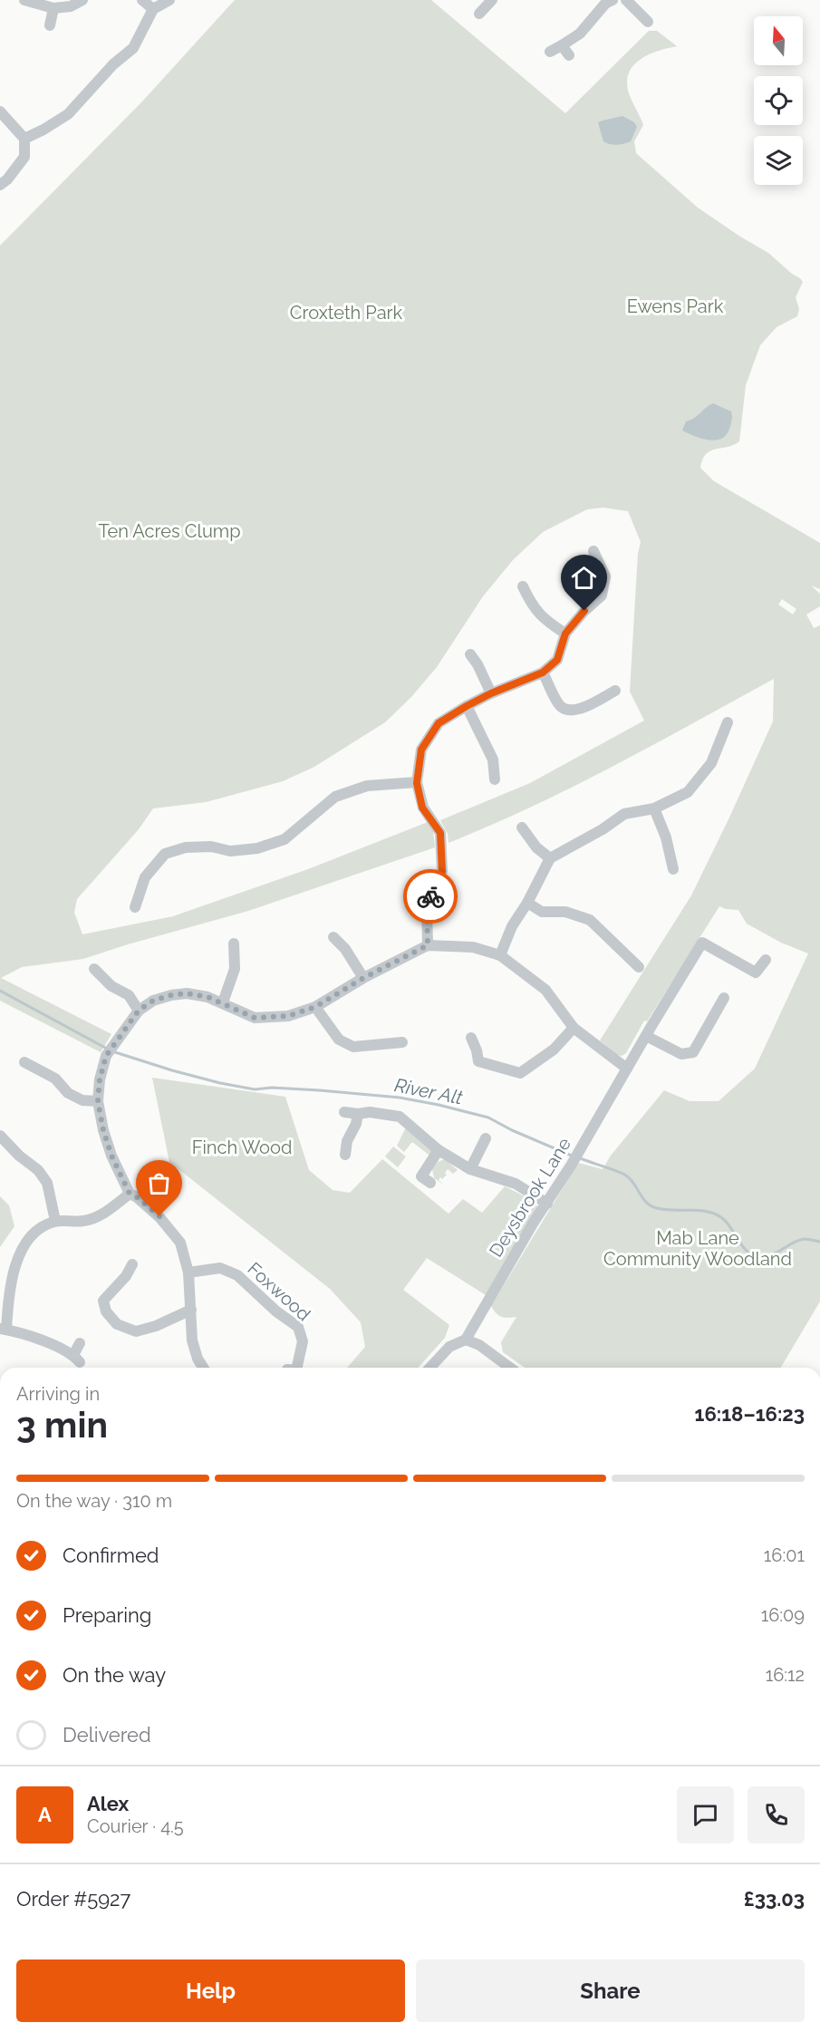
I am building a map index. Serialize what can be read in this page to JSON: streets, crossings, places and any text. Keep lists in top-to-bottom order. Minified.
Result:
{"streets":{"street":["Deysbrook Lane","Foxwood"]},"water":["River Alt"],"parks":["Ewens Park","Croxteth Park","Ten Acres Clump","Finch Wood","Mab Lane Community Woodland"],"north":"top","page":{"heading":["3 min","Arriving in","16:18–16:23"],"panel":["Alex","Courier · 4.5","Order #5927","£33.03"],"bar":"On the way · 310 m","list":[["Confirmed","16:01"],["Preparing","16:09"],["On the way","16:12"],"Delivered"],"round":"A","buttons":["Help","Share"]}}
